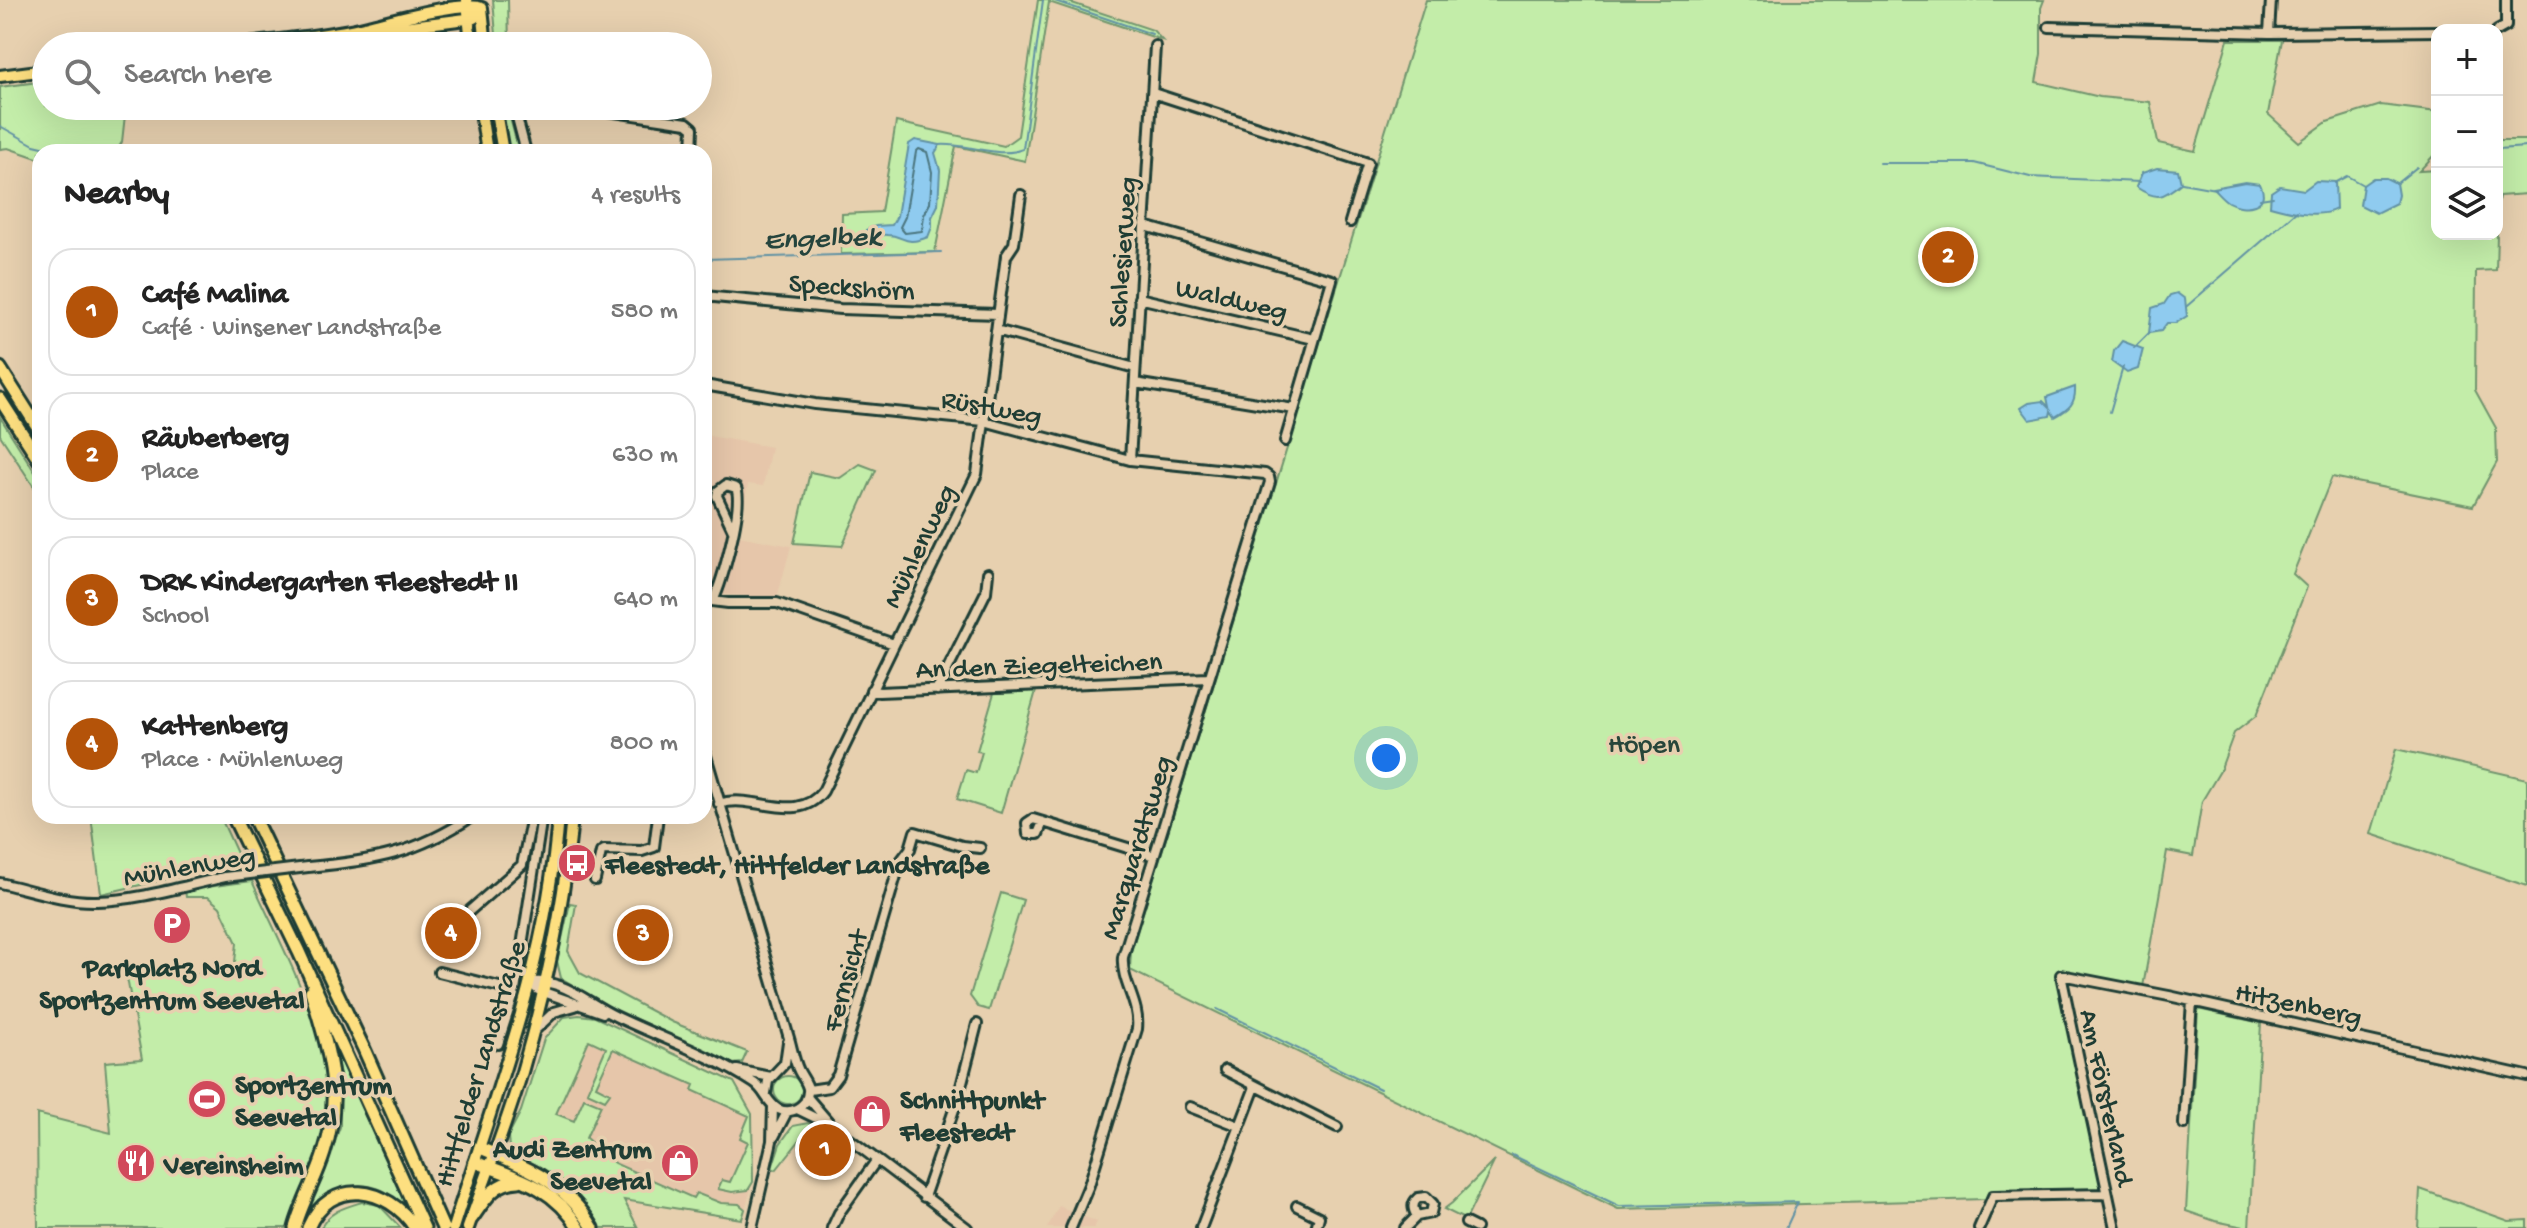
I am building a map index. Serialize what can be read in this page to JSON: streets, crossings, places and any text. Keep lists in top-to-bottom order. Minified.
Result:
{"streets":{"main road":["Hittfelder Landstraße"],"street":["Schlesierweg","Speckshörn","Waldweg","Rüstweg","Mühlenweg","An den Ziegelteichen","Marquardtsweg","Fernsicht","Hitzenberg","Am Försterland"]},"crossings":[["Schlesierweg","Waldweg"],["Schlesierweg","Rüstweg"],["Speckshörn","Mühlenweg"],["Rüstweg","Mühlenweg"],["Rüstweg","Marquardtsweg"],["Mühlenweg","An den Ziegelteichen"],["An den Ziegelteichen","Marquardtsweg"],["Hitzenberg","Am Försterland"]],"water":["Engelbek"],"parks":["Höpen"],"places":{"bus stop":["Fleestedt, Hittfelder Landstraße"],"parking":["Parkplatz Nord Sportzentrum Seevetal"],"sports":["Sportzentrum Seevetal"],"shop":["Schnittpunkt Fleestedt","Audi Zentrum Seevetal"],"restaurant":["Vereinsheim"]},"page":{"map_buttons":["+","−"],"search":"Search here","heading":["Nearby","4 results"],"pins":["2","4","3","1"],"list":[{"mark":"1","name":"Café Malina","note":"Café · Winsener Landstraße","value":"580 m"},{"mark":"2","name":"Räuberberg","note":"Place","value":"630 m"},{"mark":"3","name":"DRK Kindergarten Fleestedt II","note":"School","value":"640 m"},{"mark":"4","name":"Kattenberg","note":"Place · Mühlenweg","value":"800 m"}]}}
